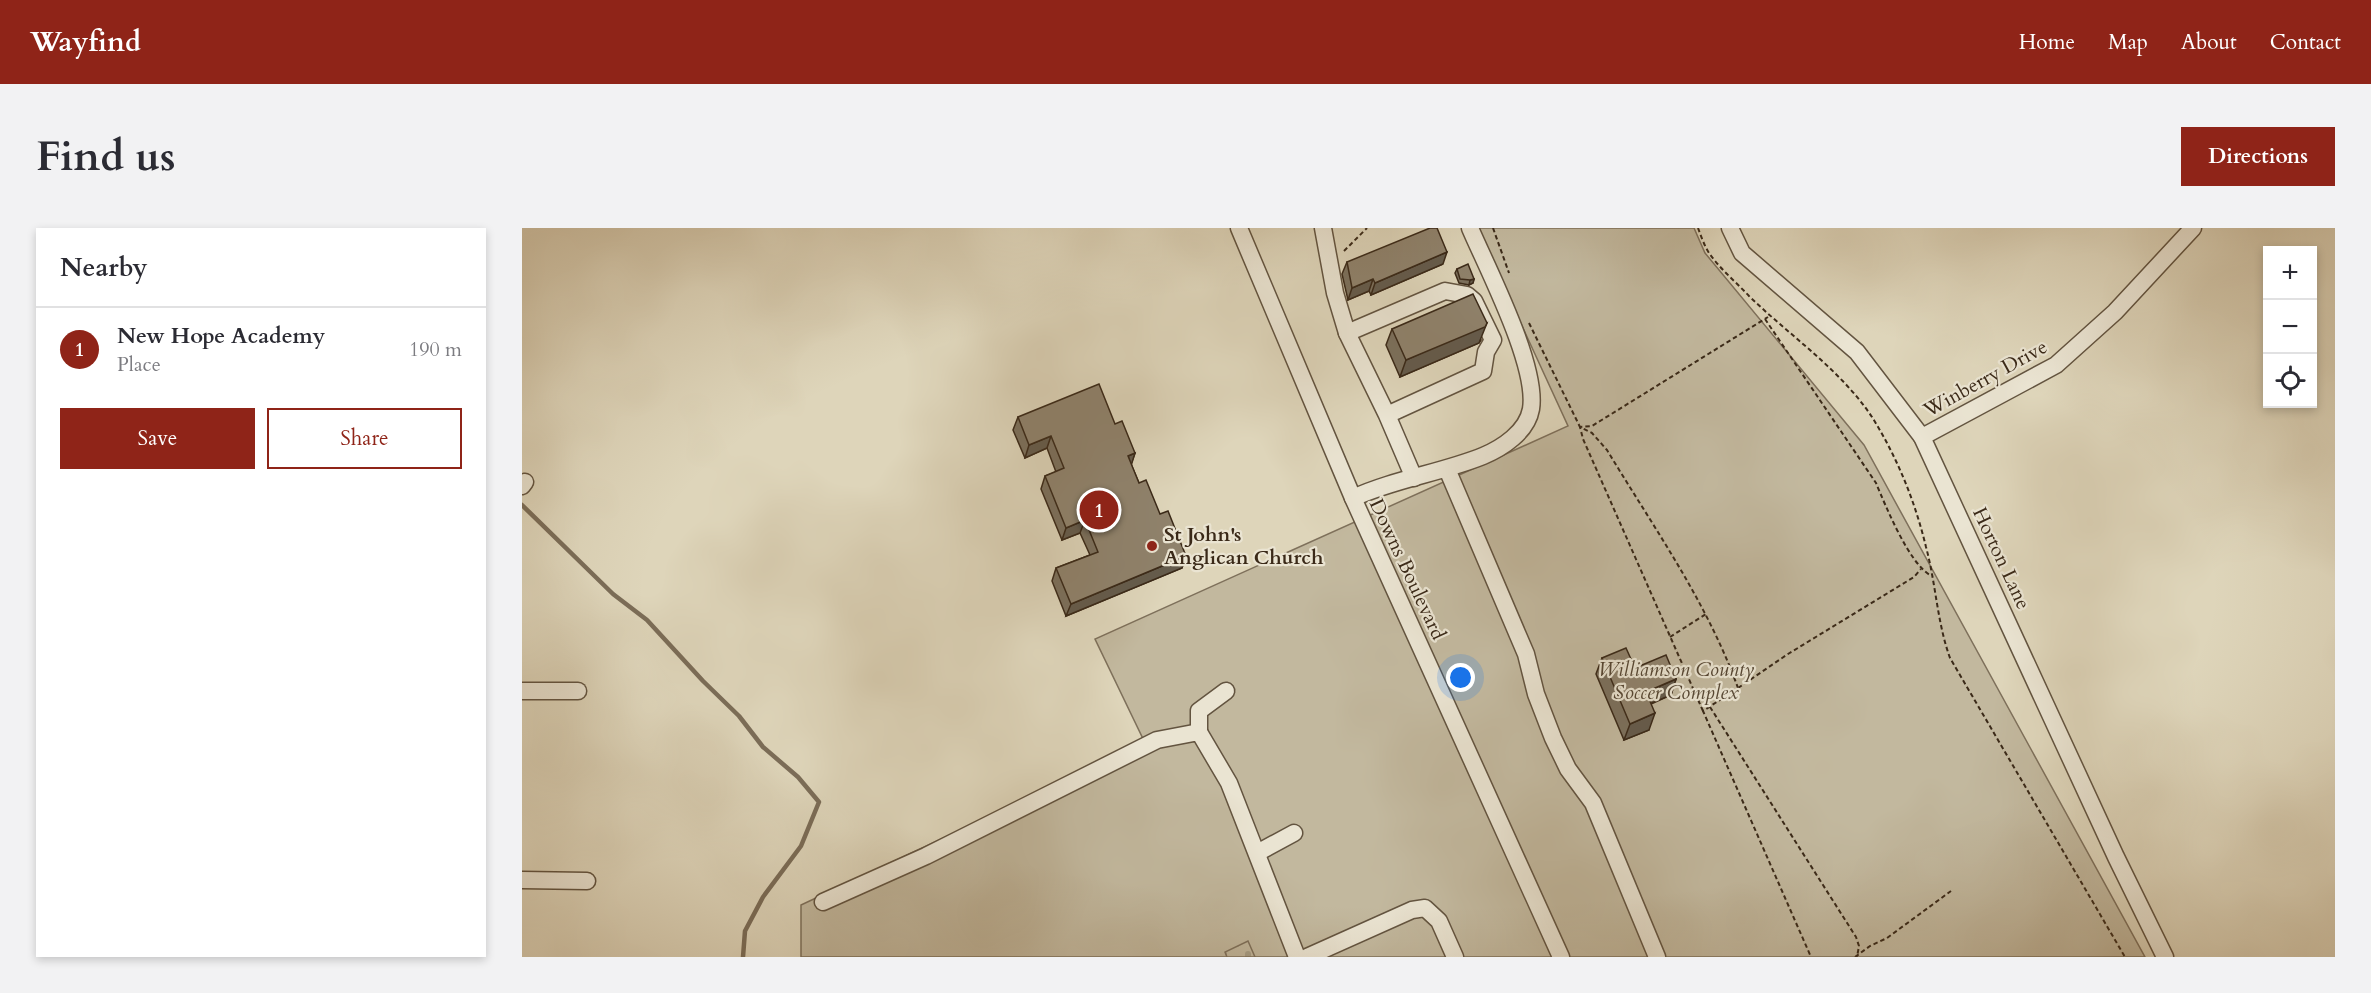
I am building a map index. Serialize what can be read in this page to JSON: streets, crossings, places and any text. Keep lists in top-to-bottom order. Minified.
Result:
{"streets":{"street":["Winberry Drive","Horton Lane","Downs Boulevard"]},"crossings":[["Winberry Drive","Horton Lane"]],"parks":["Williamson County Soccer Complex"],"places":["St John's Anglican Church"],"page":{"header":"Wayfind","nav":["Home","Map","About","Contact"],"buttons":["Directions",["Save","Share"]],"title":"Find us","heading":"Nearby","map_buttons":["+","−"],"list":[{"mark":"1","name":"New Hope Academy","note":"Place","value":"190 m"}],"pins":"1"}}
